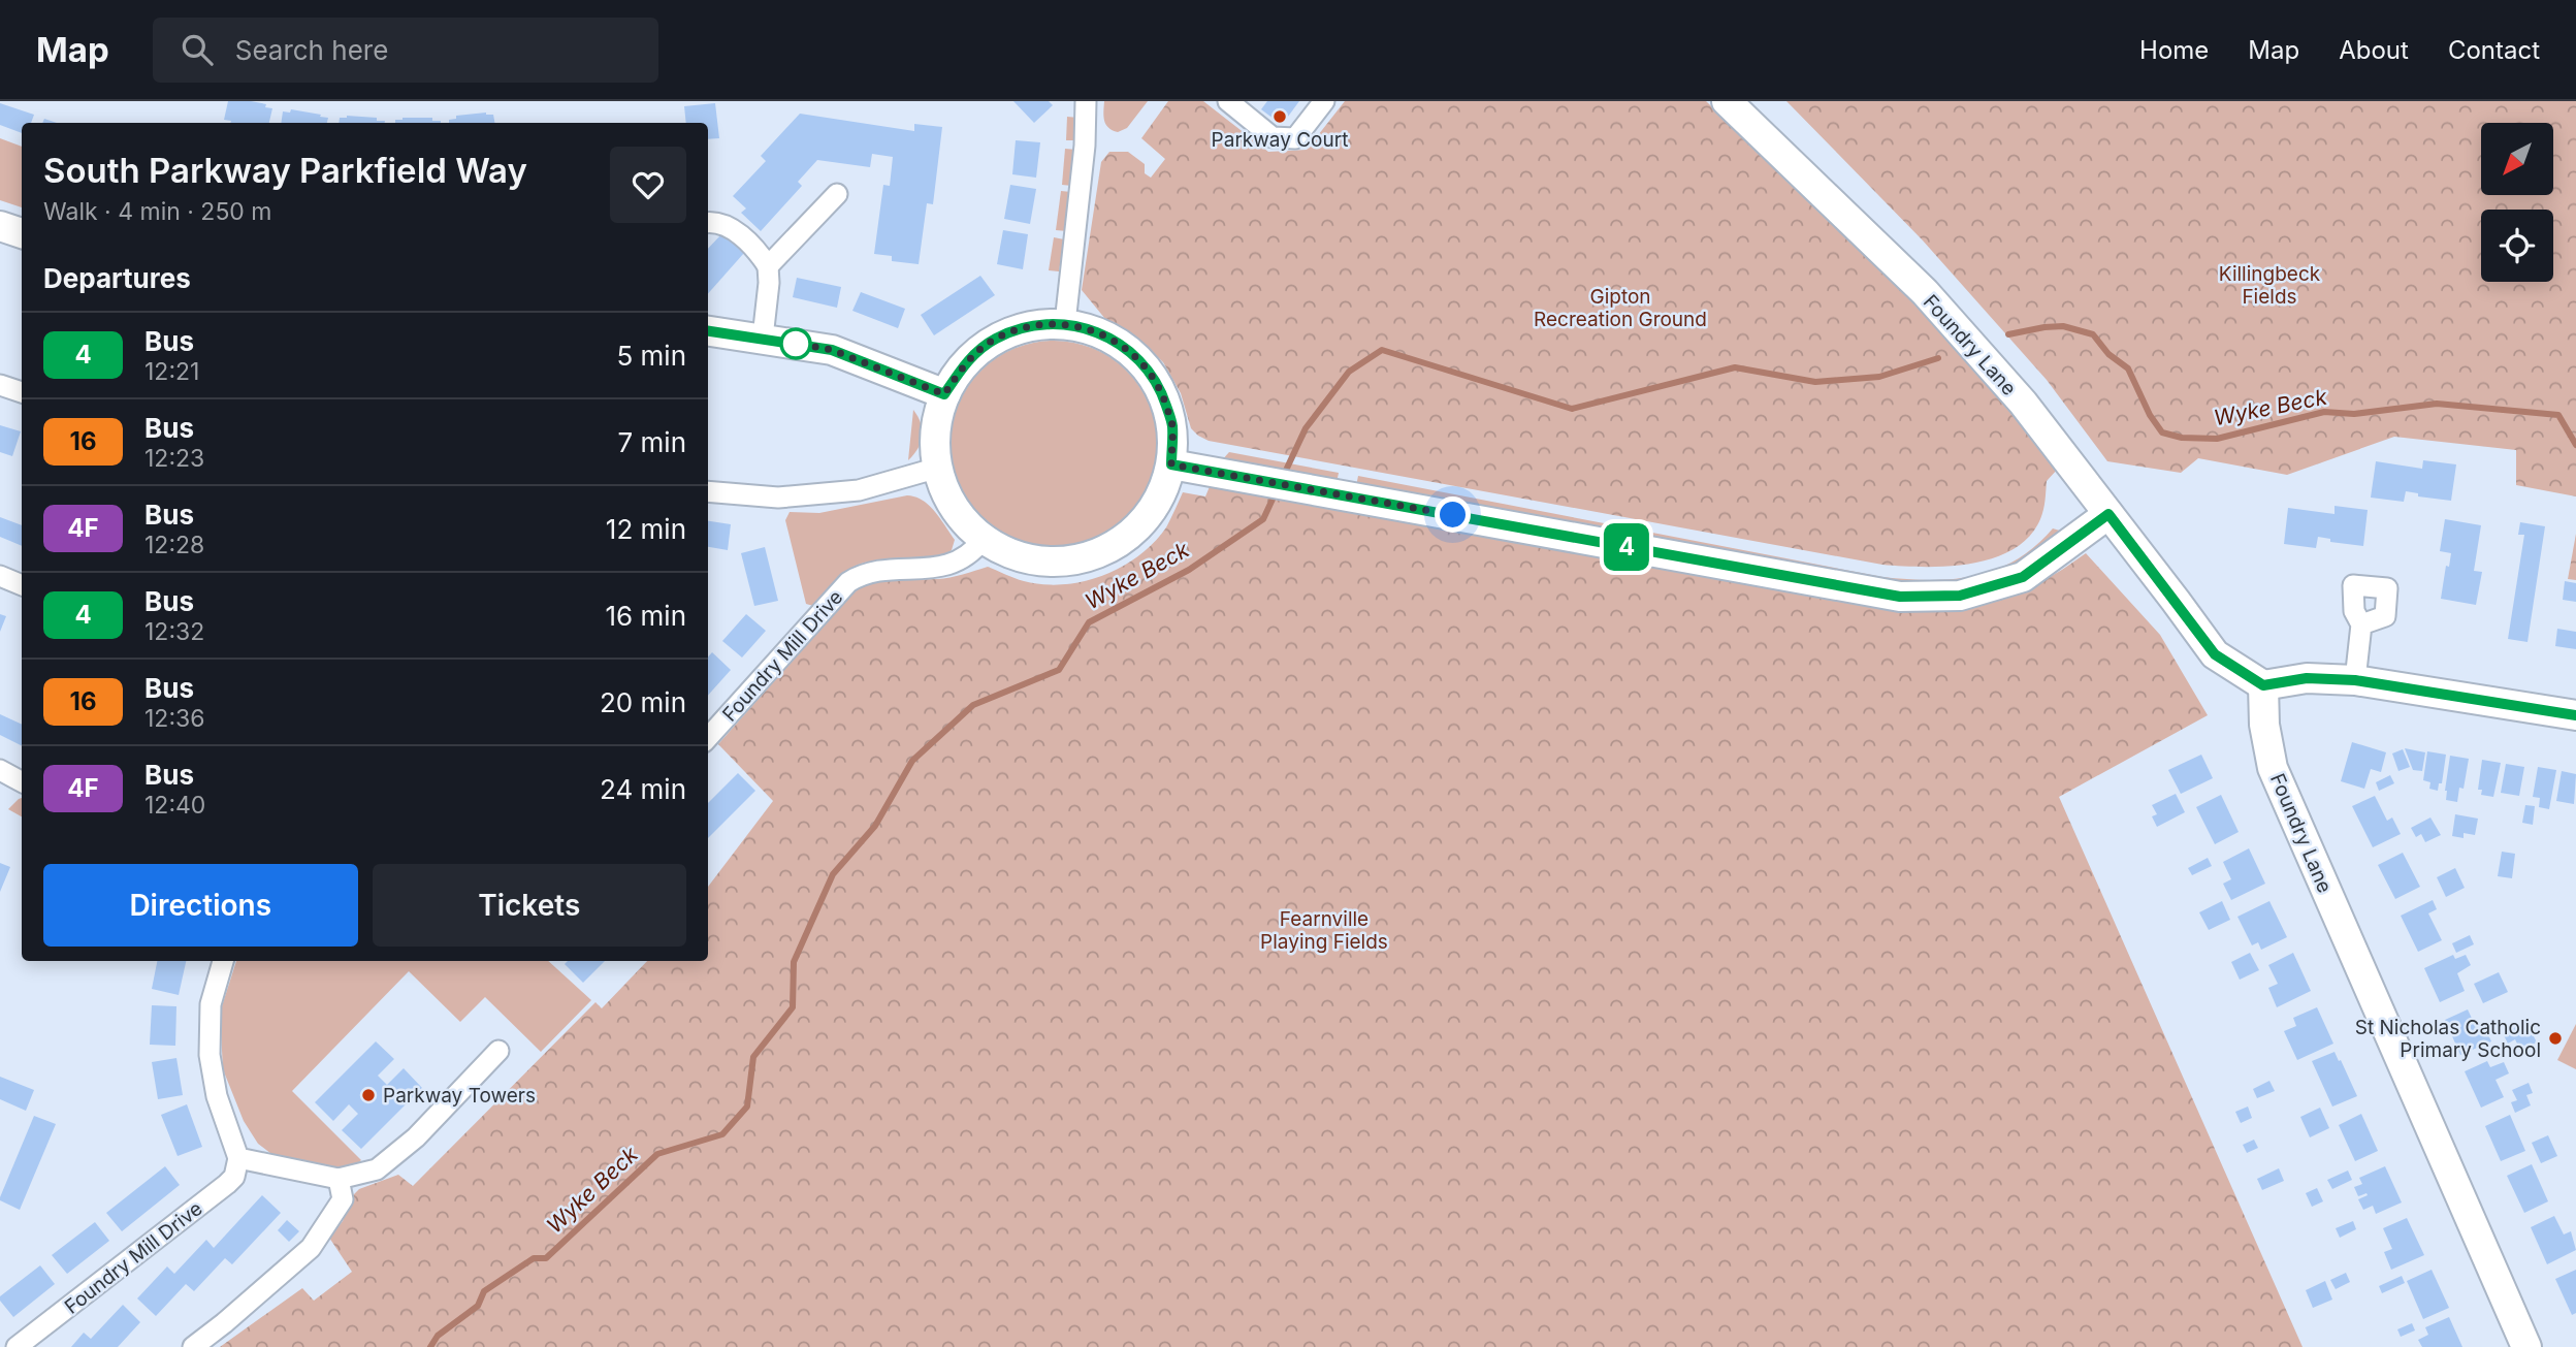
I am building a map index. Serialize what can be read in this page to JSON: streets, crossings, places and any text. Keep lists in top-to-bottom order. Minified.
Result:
{"streets":{"street":["Foundry Lane","Foundry Mill Drive"]},"water":["Wyke Beck"],"parks":["Killingbeck Fields","Gipton Recreation Ground","Fearnville Playing Fields"],"places":["Parkway Court","St Nicholas Catholic Primary School","Parkway Towers"],"lines":["bus line 4"],"north":"bottom left","page":{"header":"Map","search":"Search here","nav":["Home","Map","About","Contact"],"on_map":"4","heading":[["South Parkway Parkfield Way","Walk · 4 min · 250 m"],"Departures"],"list":[{"mark":"4","name":"Bus","note":"12:21","value":"5 min"},{"mark":"16","name":"Bus","note":"12:23","value":"7 min"},{"mark":"4F","name":"Bus","note":"12:28","value":"12 min"},{"mark":"4","name":"Bus","note":"12:32","value":"16 min"},{"mark":"16","name":"Bus","note":"12:36","value":"20 min"},{"mark":"4F","name":"Bus","note":"12:40","value":"24 min"}],"buttons":["Directions","Tickets"]}}
